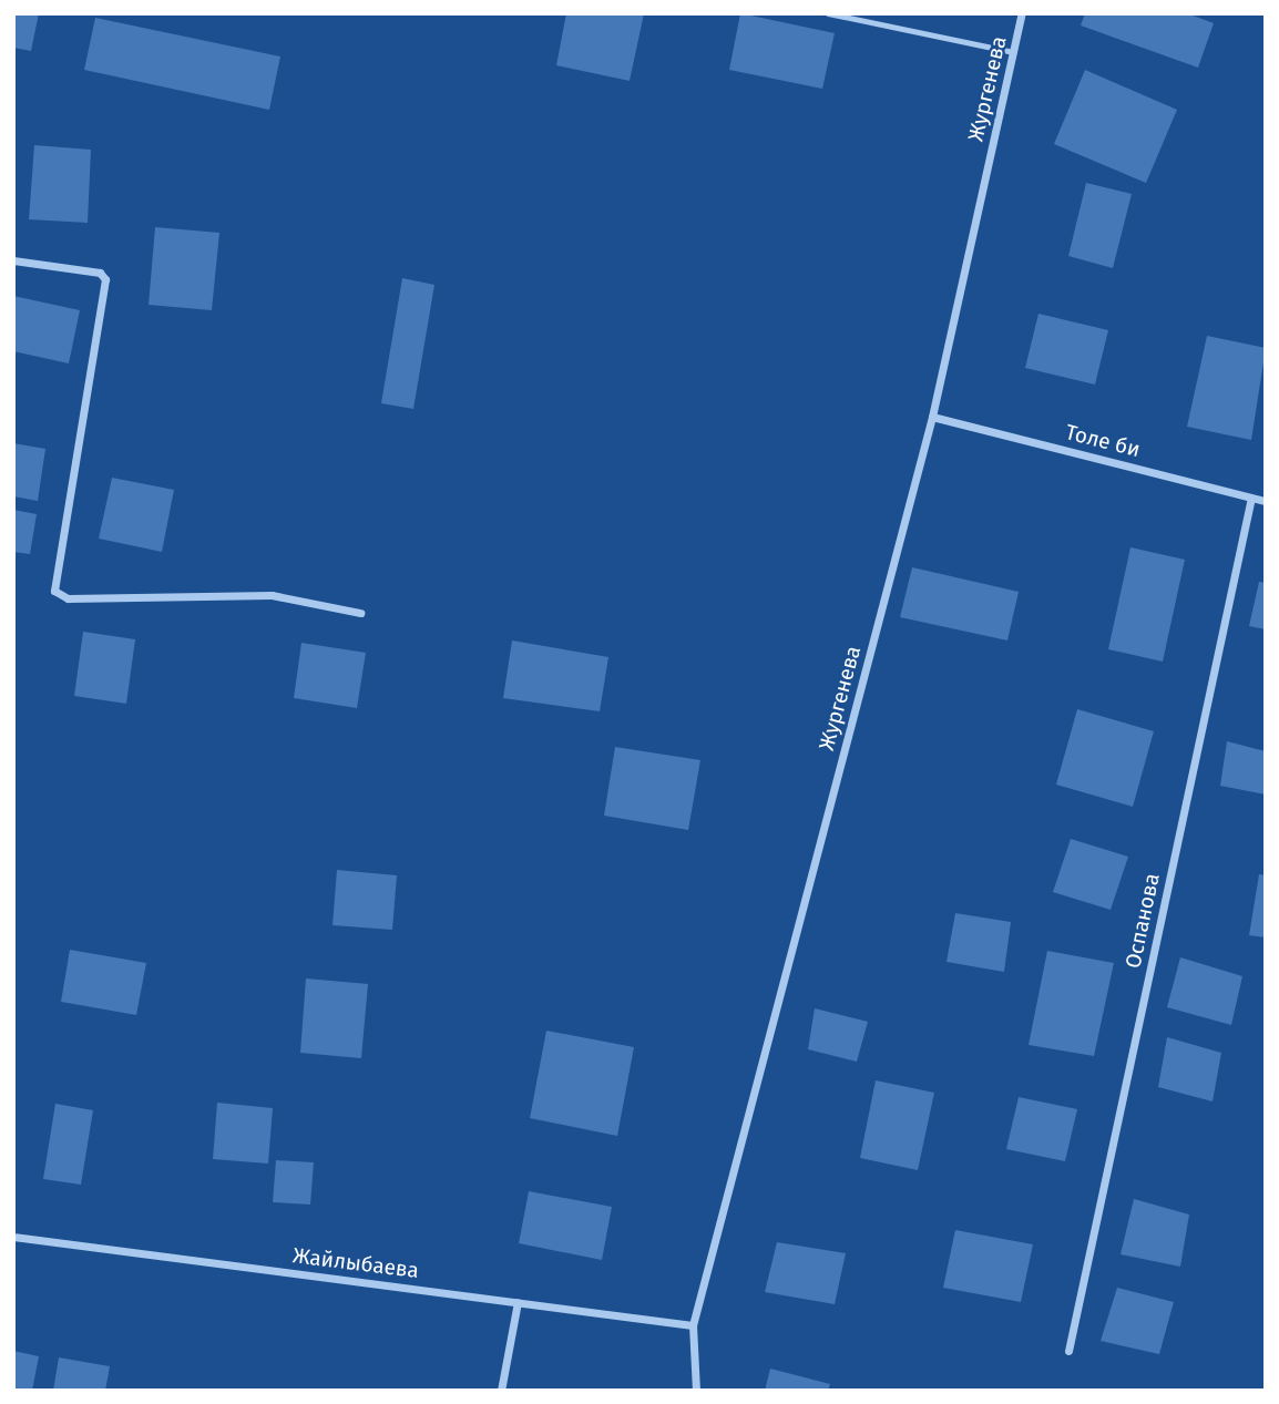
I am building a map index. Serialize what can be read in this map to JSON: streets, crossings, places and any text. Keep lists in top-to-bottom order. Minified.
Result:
{"streets":{"street":["Жургенева","Толе би","Оспанова","Жайлыбаева"]},"crossings":[["Жургенева","Толе би"],["Жургенева","Жайлыбаева"],["Толе би","Оспанова"]]}
